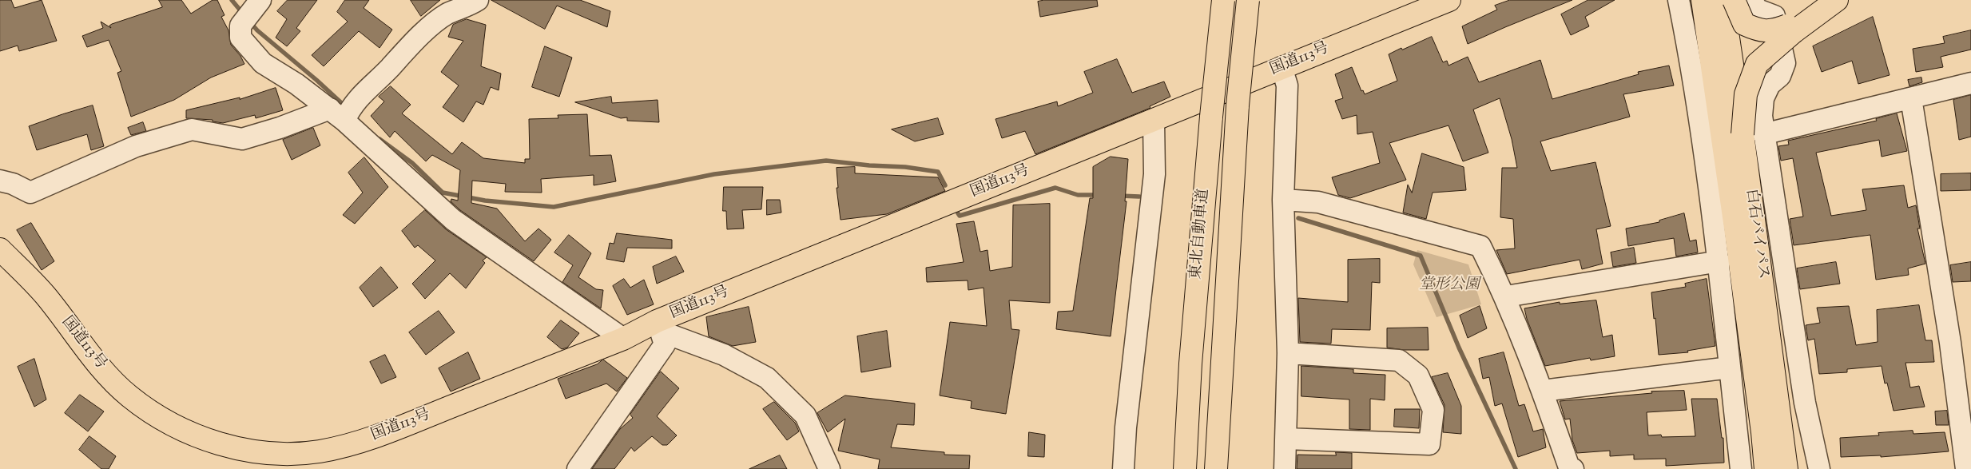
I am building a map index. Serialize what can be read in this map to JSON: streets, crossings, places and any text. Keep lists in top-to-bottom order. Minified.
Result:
{"streets":{"highway":["国道113号","東北自動車道","白石バイパス"]},"parks":["堂形公園"]}
